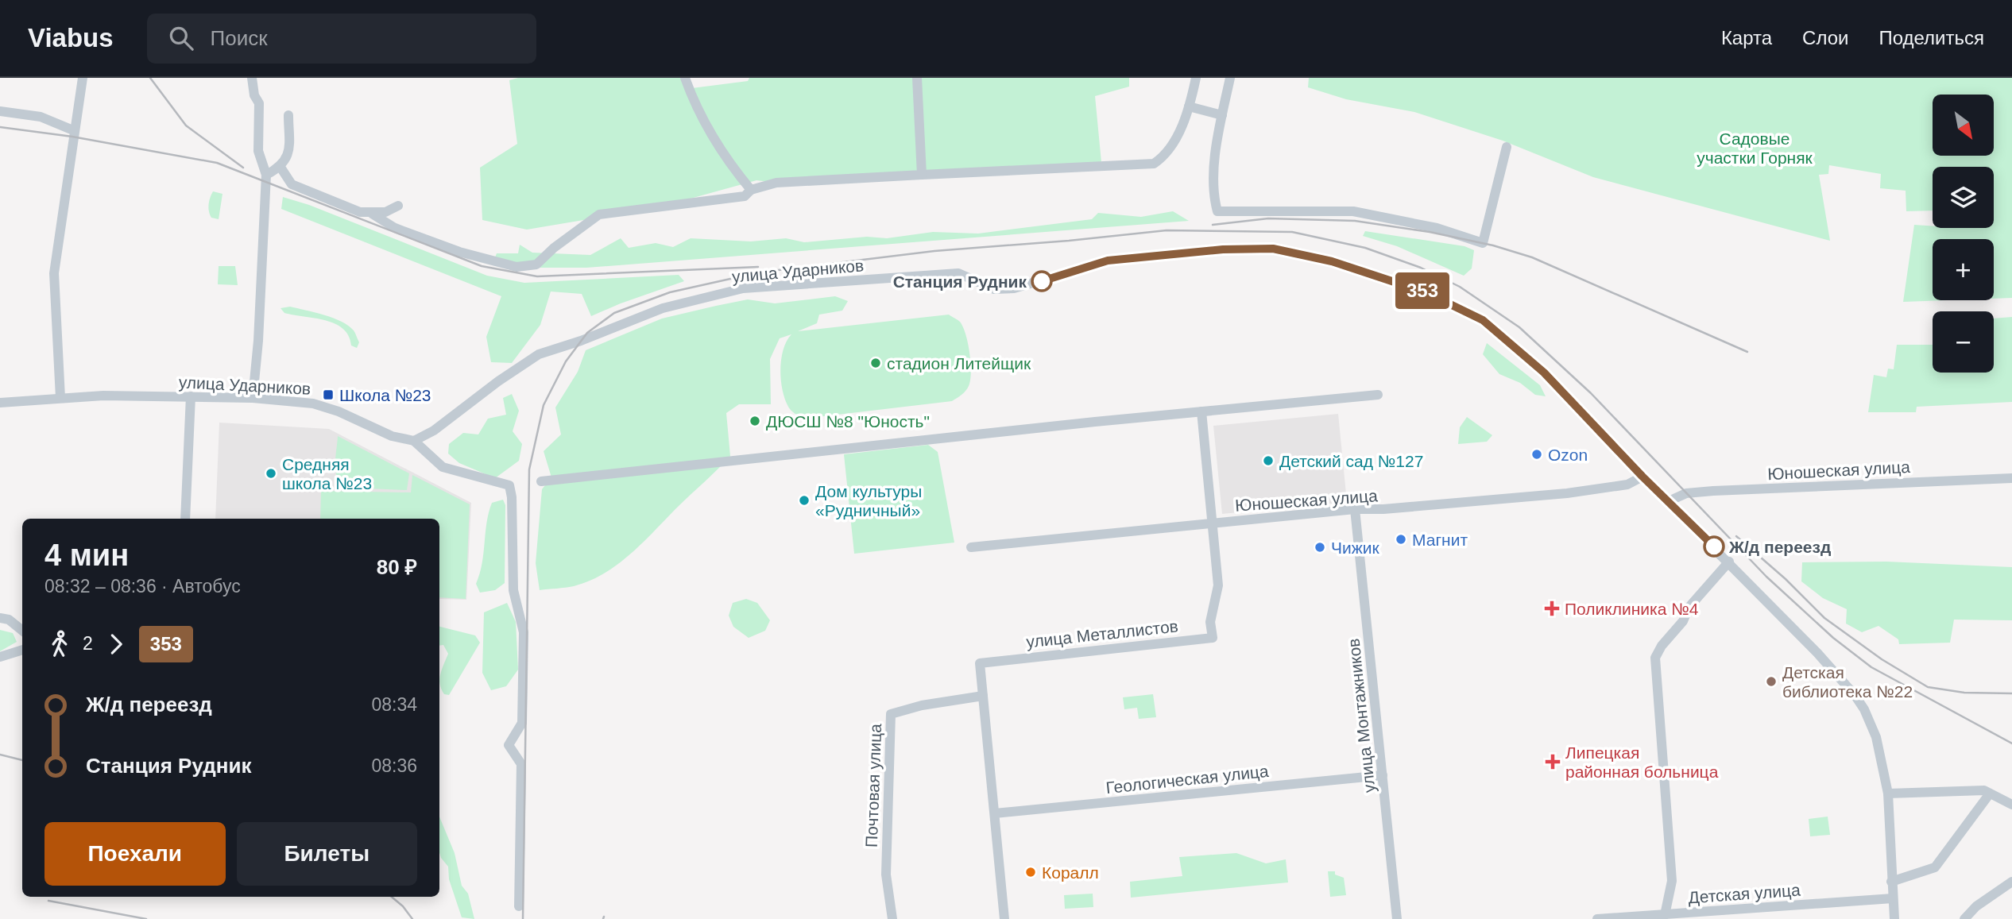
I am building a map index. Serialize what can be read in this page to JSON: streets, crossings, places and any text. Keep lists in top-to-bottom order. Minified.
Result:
{"streets":{"street":["улица Ударников","Юношеская улица","улица Металлистов","улица Монтажников","Геологическая улица","Почтовая улица","Детская улица"]},"crossings":[["улица Ударников","Юношеская улица"],["Юношеская улица","улица Металлистов"],["Юношеская улица","улица Монтажников"],["улица Металлистов","Почтовая улица"],["улица Монтажников","Геологическая улица"]],"parks":["Садовые участки Горняк"],"places":{"other":["Станция Рудник","стадион Литейщик","ДЮСШ №8 \"Юность\"","Ozon","Детский сад №127","Средняя школа №23","Дом культуры «Рудничный»","Магнит","Ж/д переезд","Чижик","Детская библиотека №22","Коралл"],"transit":["Школа №23"],"health":["Поликлиника №4","Липецкая районная больница"]},"lines":["bus line 353"],"north":"bottom right","page":{"header":"Viabus","search":"Поиск","nav":["Карта","Слои","Поделиться"],"on_map":"353","map_buttons":["+","−"],"heading":["4 мин","08:32 – 08:36 · Автобус","80 ₽"],"legs":["2","353"],"list":[{"name":"Ж/д переезд","value":"08:34"},{"name":"Станция Рудник","value":"08:36"}],"buttons":["Поехали","Билеты"]}}
